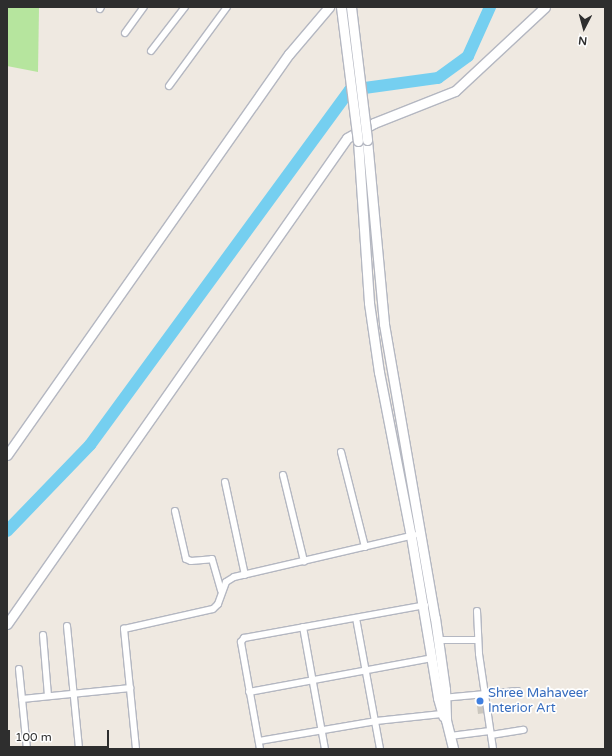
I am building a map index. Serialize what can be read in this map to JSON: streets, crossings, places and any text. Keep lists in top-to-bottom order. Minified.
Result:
{"places":["Shree Mahaveer Interior Art"],"scale_bar":"100 m","north":"bottom"}
